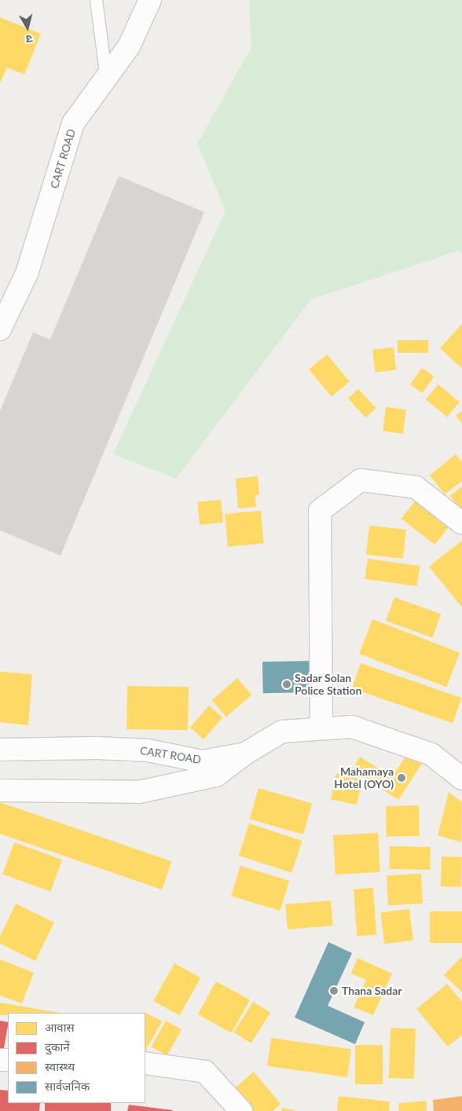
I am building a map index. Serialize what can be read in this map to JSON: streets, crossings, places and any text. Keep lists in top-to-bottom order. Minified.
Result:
{"streets":{"main road":["CART ROAD"]},"places":["Sadar Solan Police Station","Mahamaya Hotel (OYO)","Thana Sadar"],"legend":["आवास","दुकानें","स्वास्थ्य","सार्वजनिक"],"north":"bottom"}
